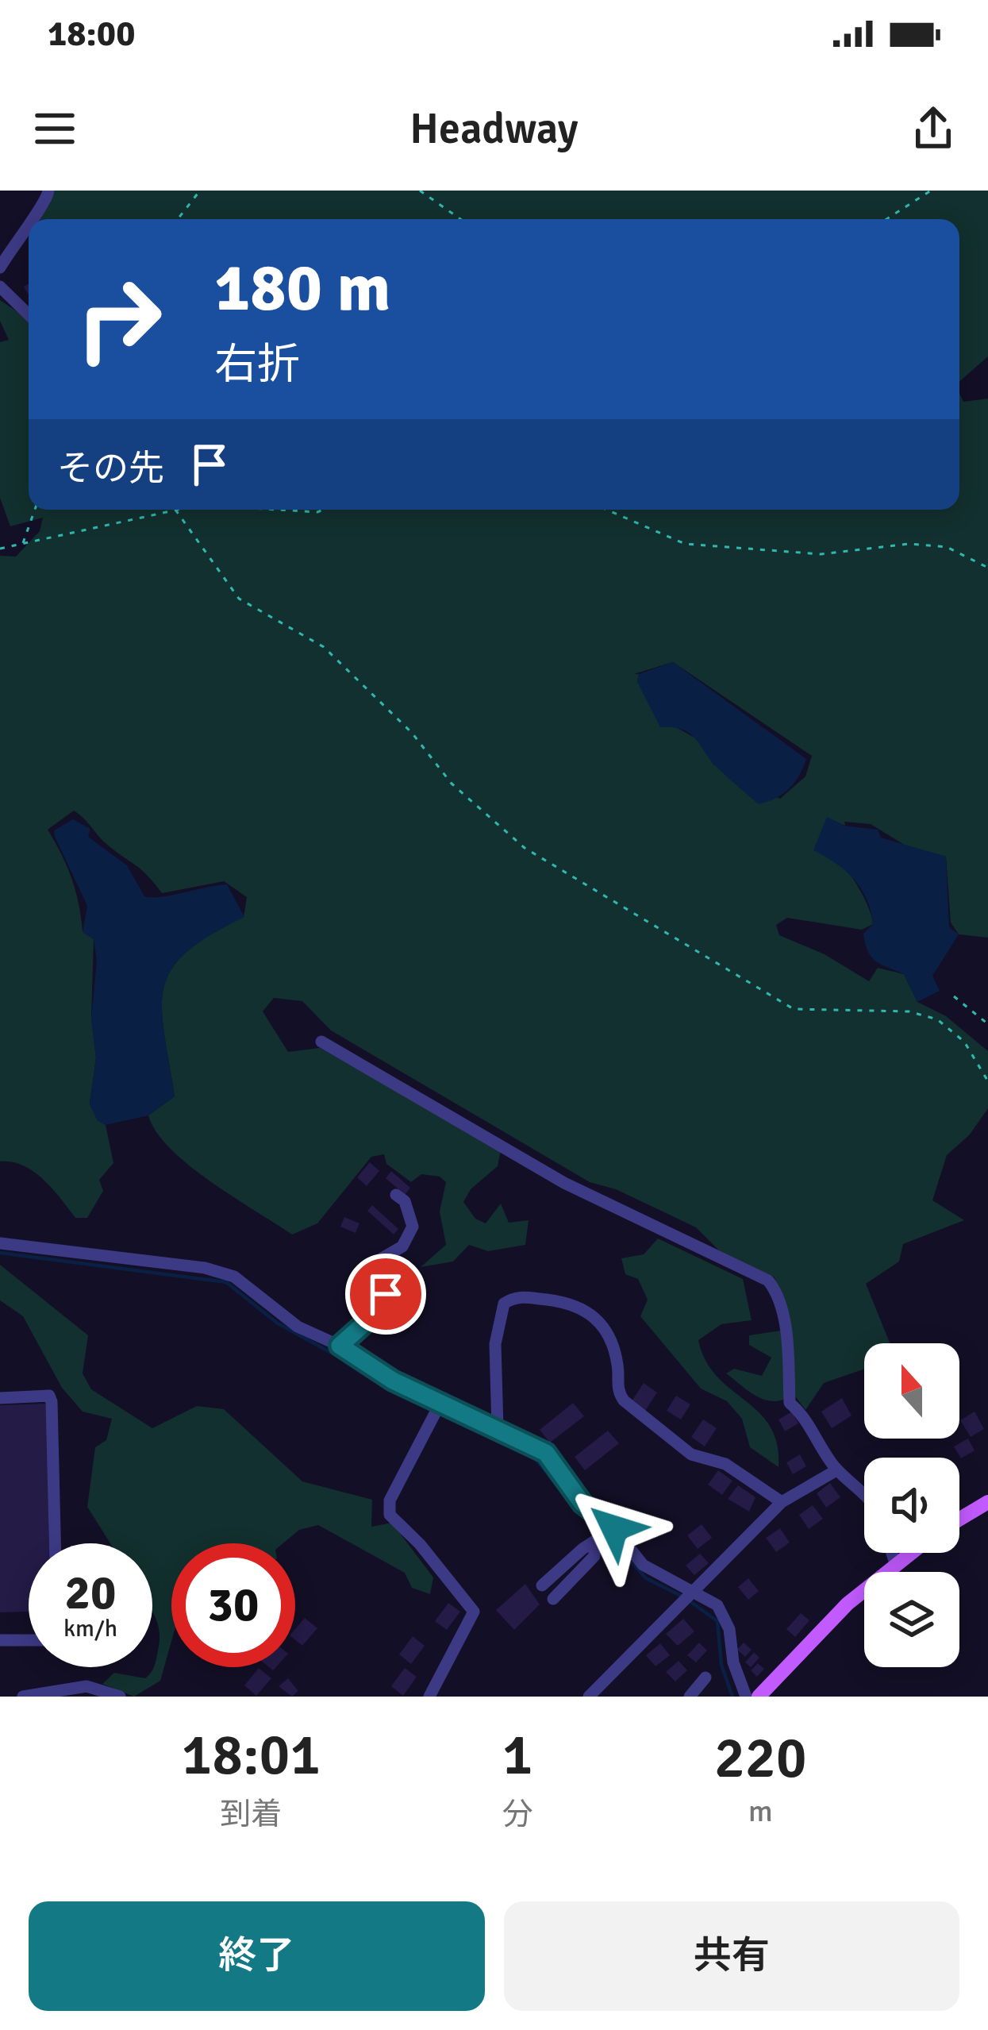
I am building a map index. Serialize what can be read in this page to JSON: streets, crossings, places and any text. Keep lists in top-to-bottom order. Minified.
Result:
{"north":"top","page":{"status":"18:00","header":"Headway","turn":["180 m","右折"],"then":"その先","speed":"20 km/h","limit":"30","eta":["18:01","到着","1","分","220","m"],"buttons":["終了","共有"]}}
